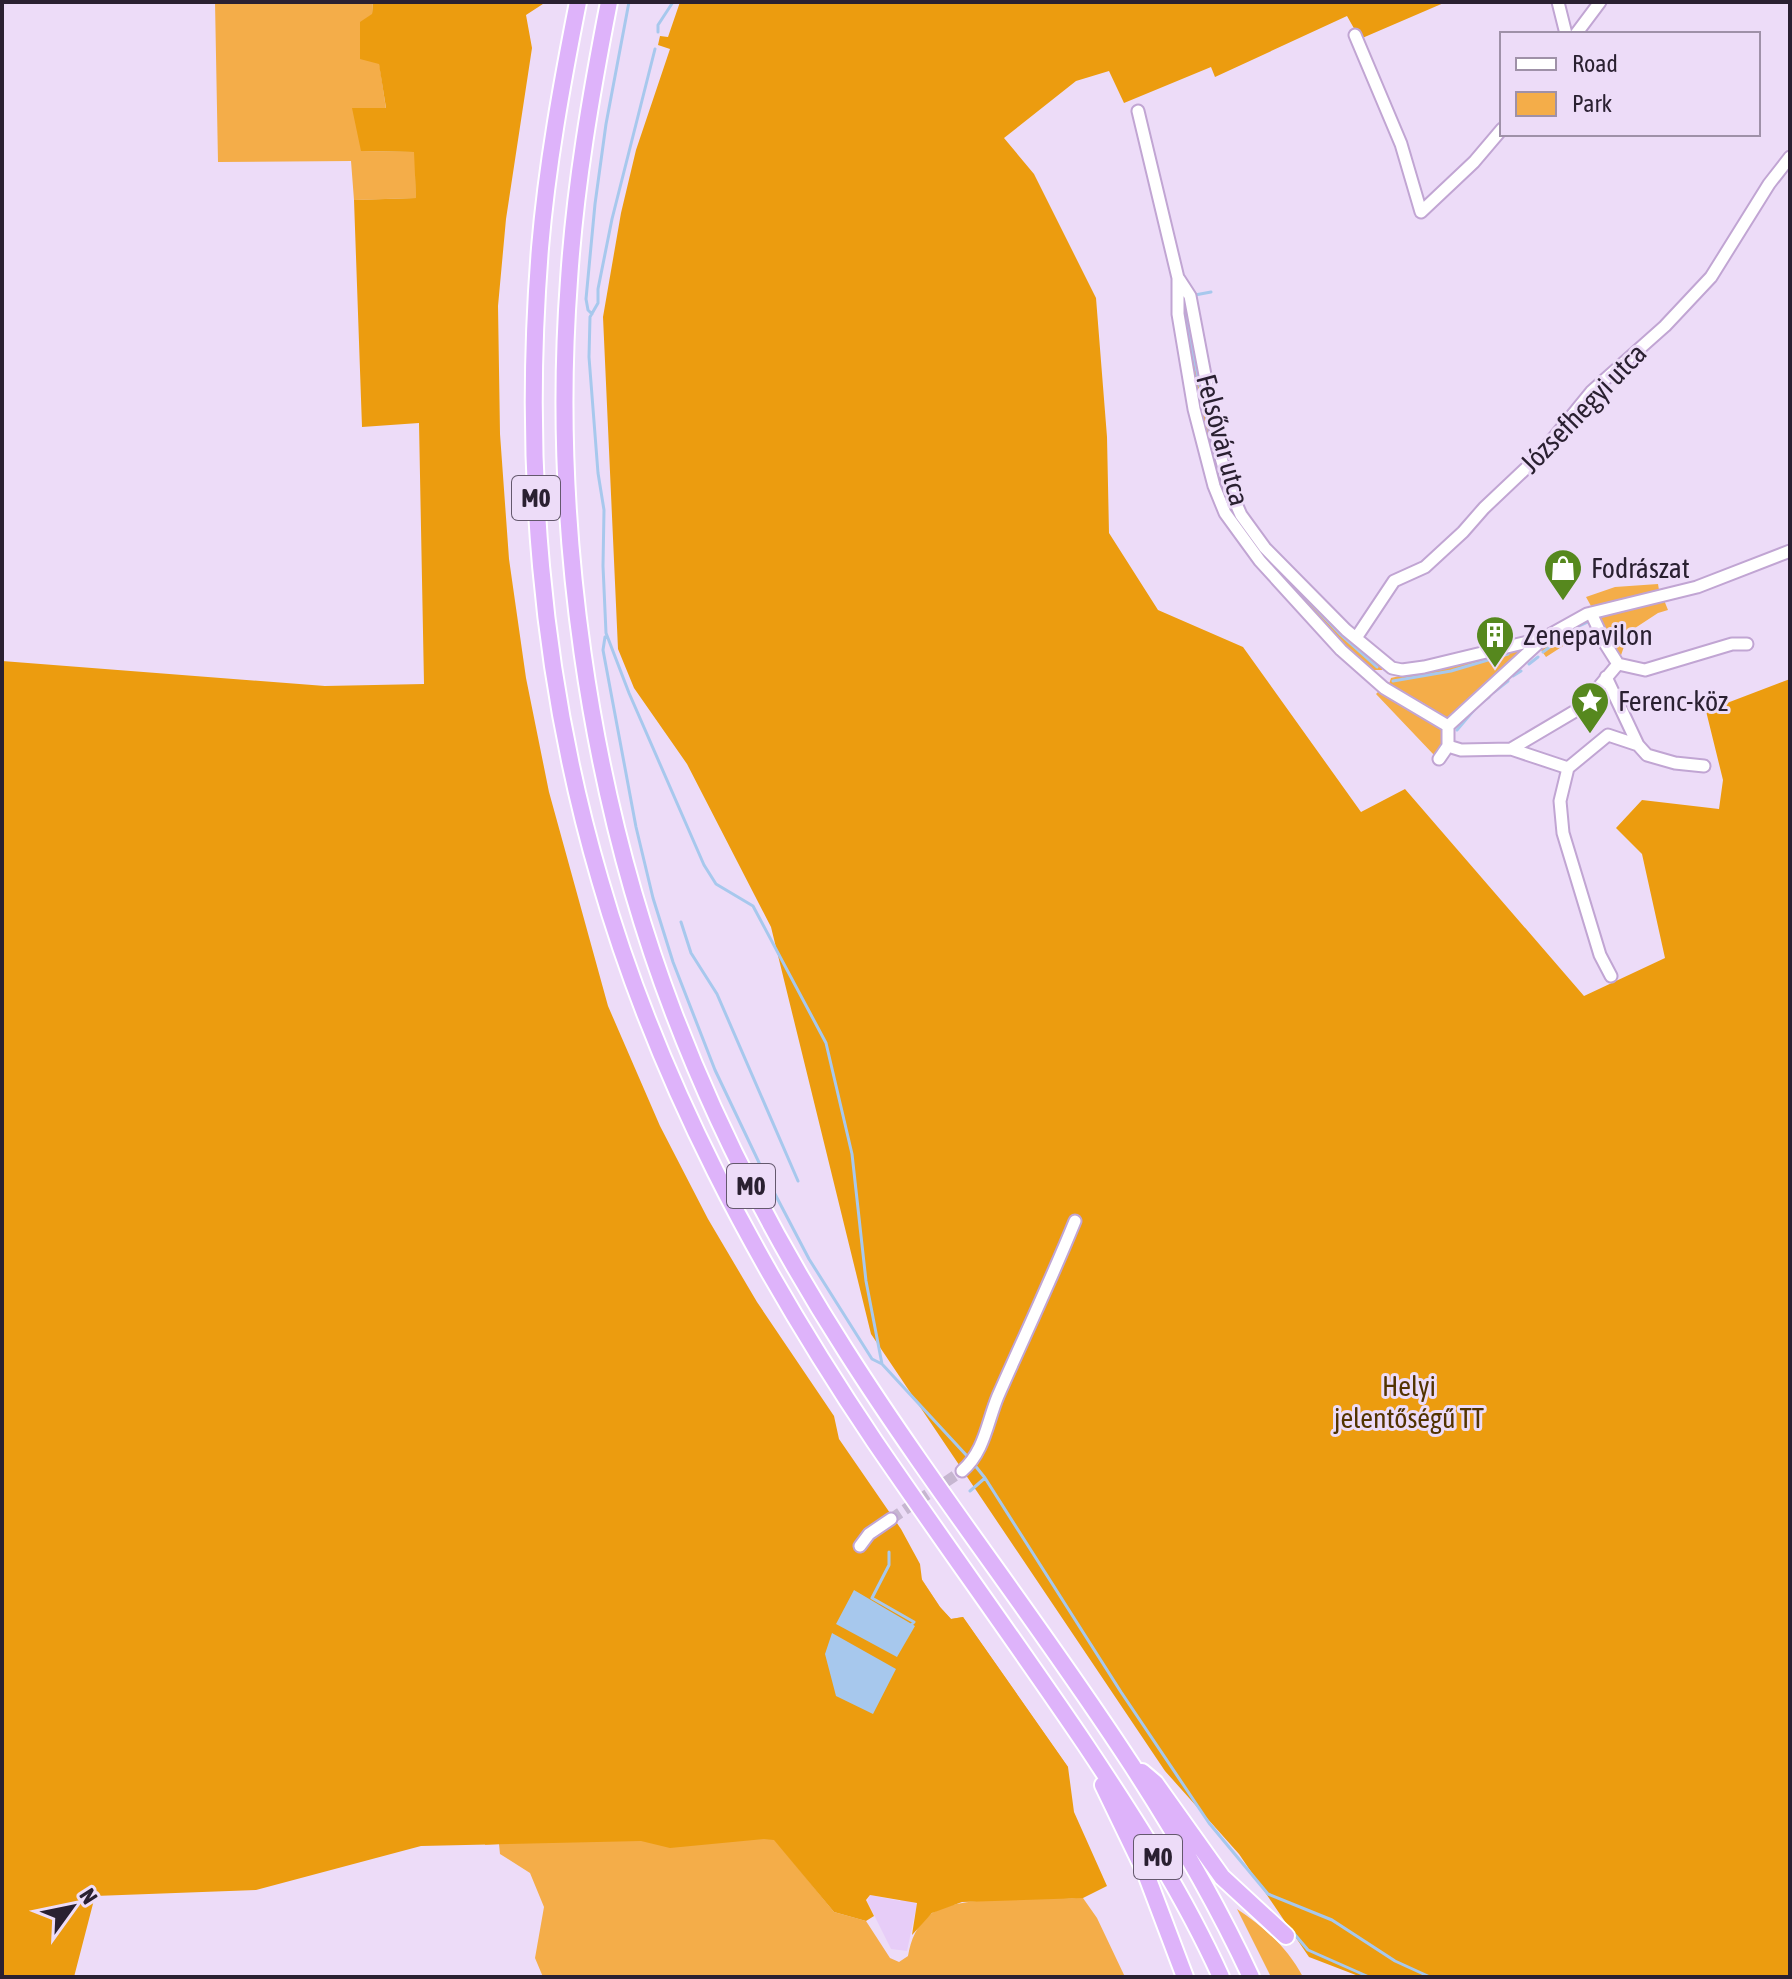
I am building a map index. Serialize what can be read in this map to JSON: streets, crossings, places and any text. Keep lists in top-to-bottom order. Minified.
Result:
{"streets":{"highway":["M0"],"street":["Józsefhegyi utca","Felsővár utca"]},"crossings":[["Józsefhegyi utca","Felsővár utca"]],"parks":["Helyi jelentőségű TT"],"places":{"shop":["Fodrászat"],"building":["Zenepavilon"],"place":["Ferenc-köz"]},"legend":["Road","Park"],"north":"top right"}
